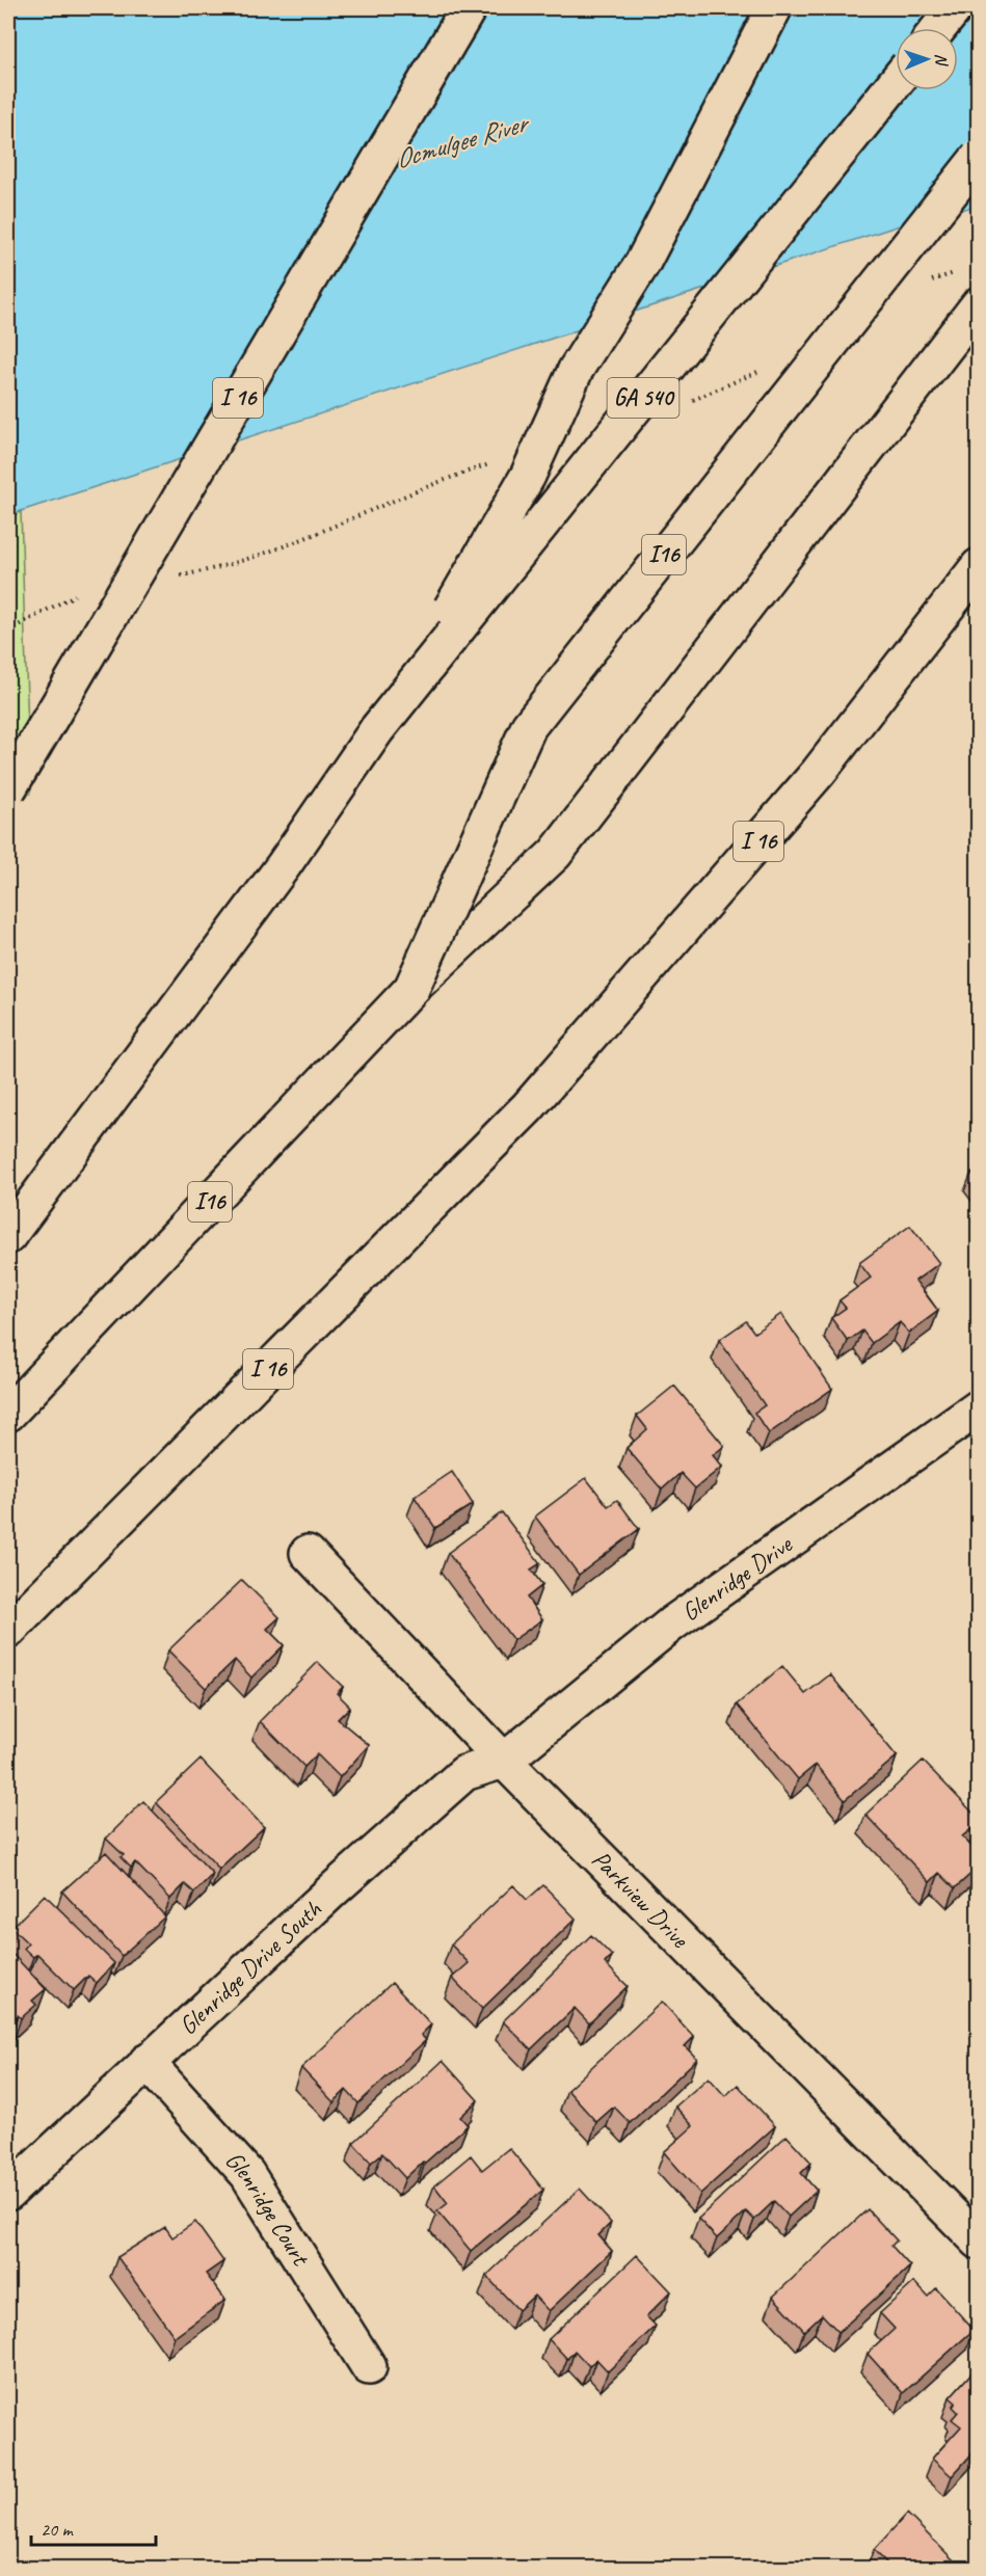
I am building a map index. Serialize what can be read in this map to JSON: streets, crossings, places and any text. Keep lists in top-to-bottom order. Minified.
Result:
{"streets":{"main road":["I 16","GA 540","I16","Glenridge Drive","Parkview Drive","Glenridge Drive South","Glenridge Court"]},"crossings":[["Glenridge Drive","Parkview Drive"],["Glenridge Drive","Glenridge Drive South"],["Parkview Drive","Glenridge Drive South"],["Glenridge Drive South","Glenridge Court"]],"water":["Ocmulgee River"],"scale_bar":"20 m","north":"right"}
